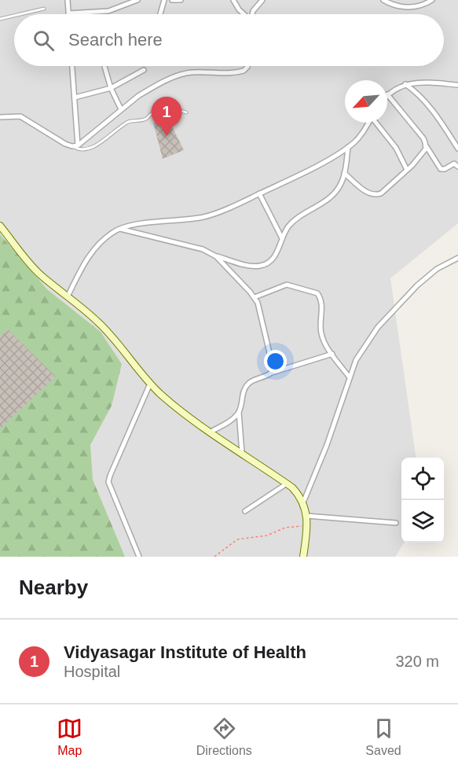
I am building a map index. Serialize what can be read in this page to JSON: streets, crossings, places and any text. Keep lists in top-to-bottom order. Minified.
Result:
{"north":"bottom left","page":{"search":"Search here","pins":"1","heading":"Nearby","list":[{"mark":"1","name":"Vidyasagar Institute of Health","note":"Hospital","value":"320 m"}],"nav":["Map","Directions","Saved"]}}
